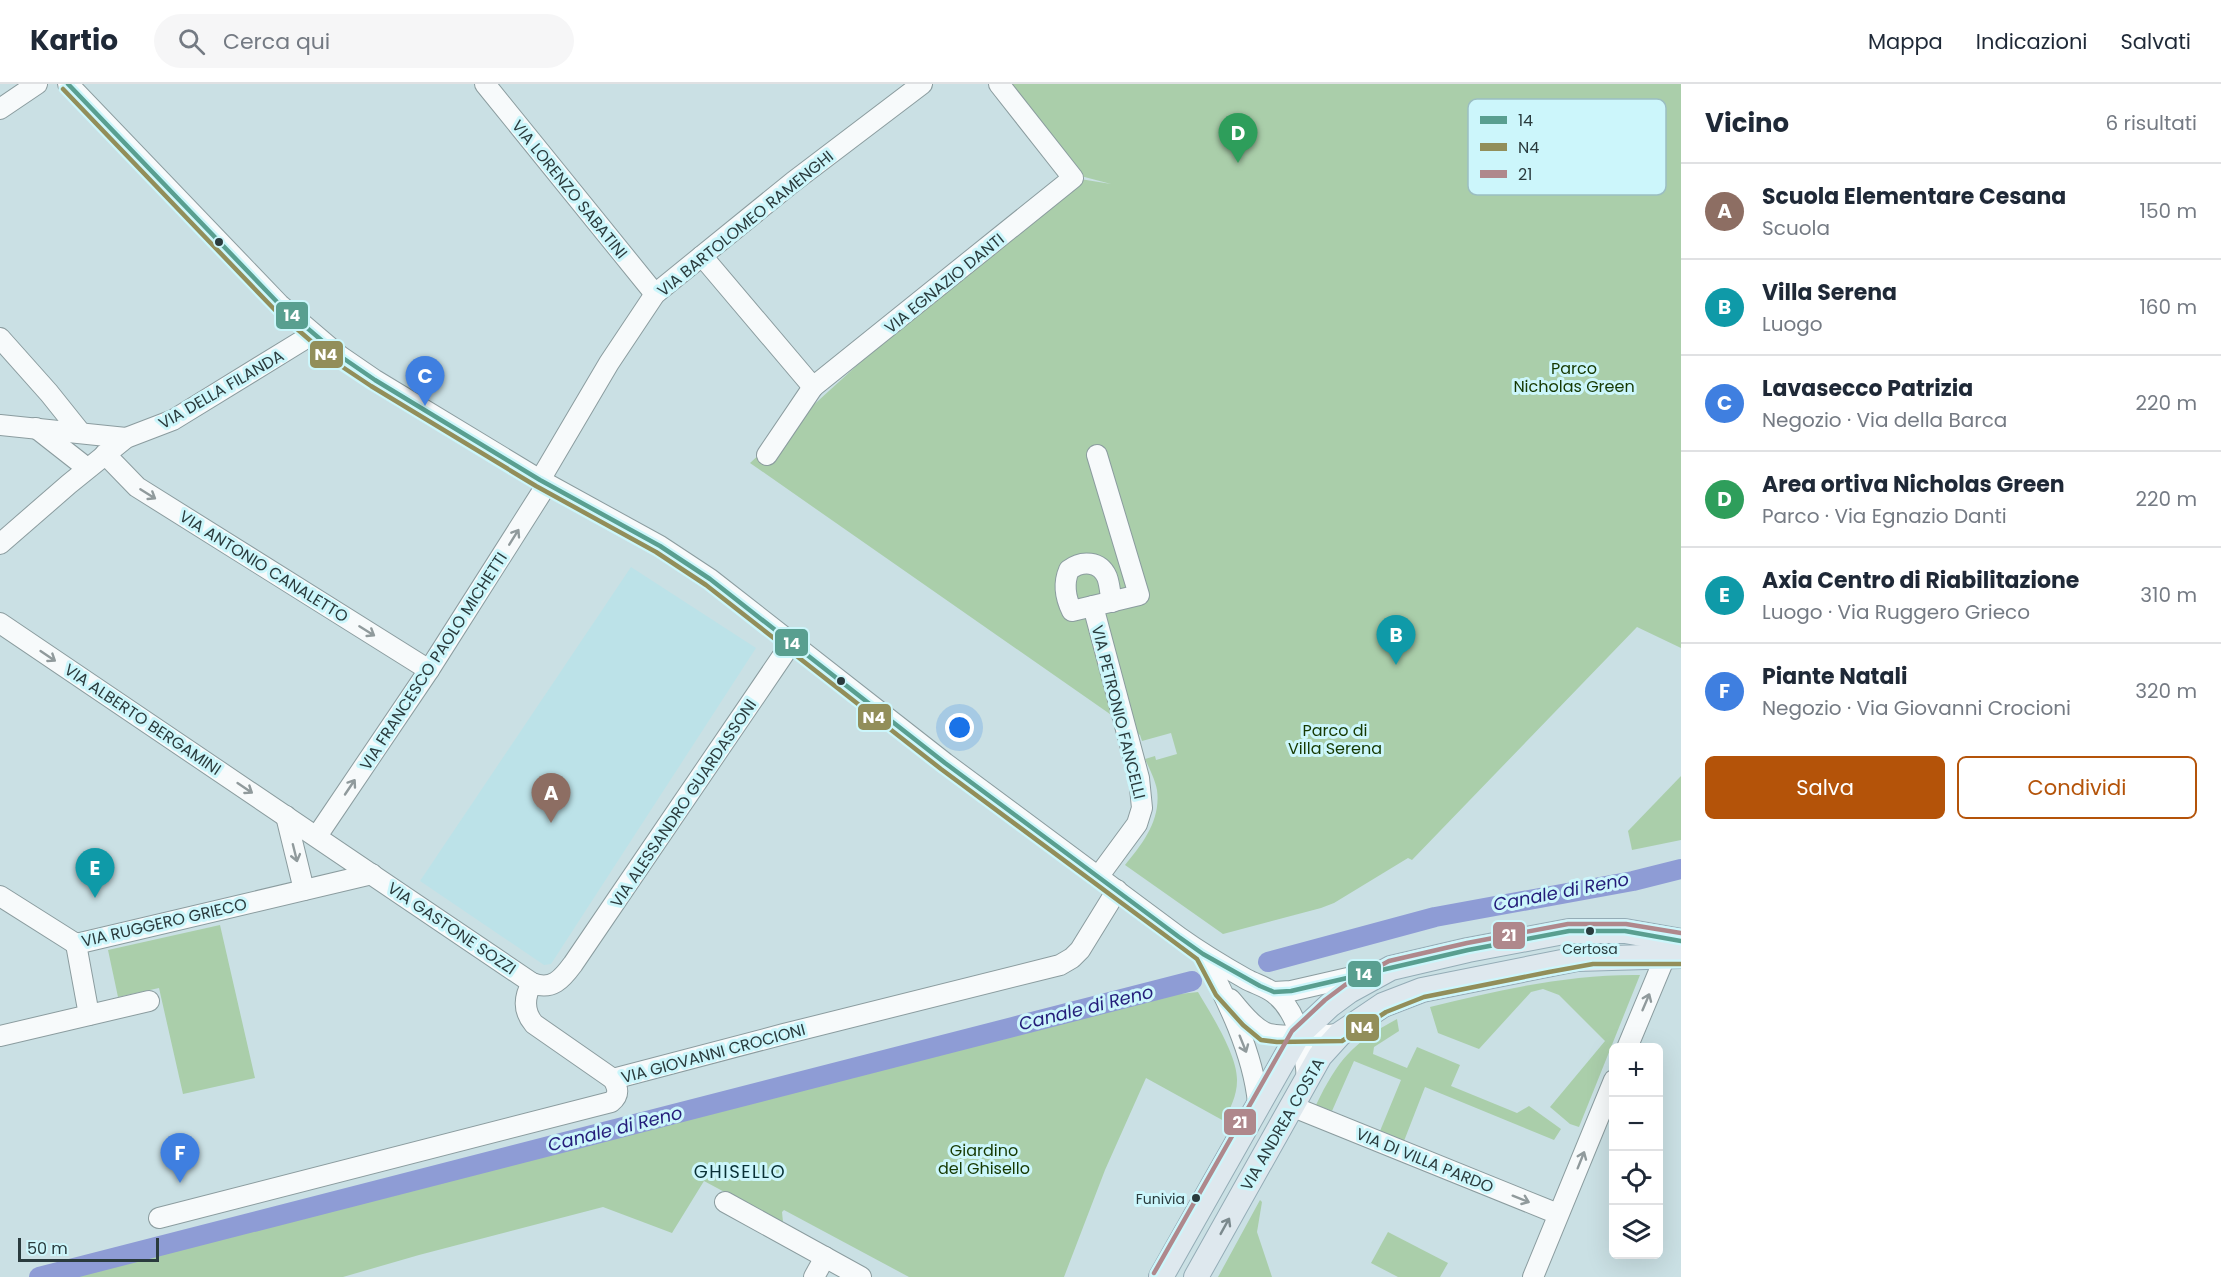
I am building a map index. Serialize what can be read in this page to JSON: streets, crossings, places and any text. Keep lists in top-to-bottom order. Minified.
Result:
{"streets":{"main road":["VIA ANDREA COSTA"],"street":["VIA LORENZO SABATINI","VIA BARTOLOMEO RAMENGHI","VIA EGNAZIO DANTI","VIA DELLA FILANDA","VIA ANTONIO CANALETTO","VIA FRANCESCO PAOLO MICHETTI","VIA PETRONIO FANCELLI","VIA ALBERTO BERGAMINI","VIA ALESSANDRO GUARDASSONI","VIA RUGGERO GRIECO","VIA GASTONE SOZZI","VIA GIOVANNI CROCIONI","VIA DI VILLA PARDO"]},"crossings":[["VIA LORENZO SABATINI","VIA BARTOLOMEO RAMENGHI"],["VIA BARTOLOMEO RAMENGHI","VIA FRANCESCO PAOLO MICHETTI"],["VIA DELLA FILANDA","VIA ANTONIO CANALETTO"],["VIA ANTONIO CANALETTO","VIA FRANCESCO PAOLO MICHETTI"],["VIA FRANCESCO PAOLO MICHETTI","VIA ALBERTO BERGAMINI"],["VIA FRANCESCO PAOLO MICHETTI","VIA GASTONE SOZZI"],["VIA ALBERTO BERGAMINI","VIA GASTONE SOZZI"],["VIA ALESSANDRO GUARDASSONI","VIA GASTONE SOZZI"],["VIA RUGGERO GRIECO","VIA GASTONE SOZZI"],["VIA GASTONE SOZZI","VIA GIOVANNI CROCIONI"],["VIA ANDREA COSTA","VIA DI VILLA PARDO"]],"one_way":["VIA ANTONIO CANALETTO","VIA FRANCESCO PAOLO MICHETTI","VIA ALBERTO BERGAMINI","VIA DI VILLA PARDO"],"districts":["GHISELLO"],"water":["Canale di Reno"],"parks":["Parco Nicholas Green","Parco di Villa Serena","Giardino del Ghisello"],"places":["Certosa","Funivia"],"lines":["transit line 14","transit line N4","transit line 21"],"legend":["14","N4","21"],"scale_bar":"50 m","page":{"header":"Kartio","search":"Cerca qui","nav":["Mappa","Indicazioni","Salvati"],"heading":["Vicino","6 risultati"],"pins":["D","C","B","A","E","F"],"list":[{"mark":"A","name":"Scuola Elementare Cesana","note":"Scuola","value":"150 m"},{"mark":"B","name":"Villa Serena","note":"Luogo","value":"160 m"},{"mark":"C","name":"Lavasecco Patrizia","note":"Negozio · Via della Barca","value":"220 m"},{"mark":"D","name":"Area ortiva Nicholas Green","note":"Parco · Via Egnazio Danti","value":"220 m"},{"mark":"E","name":"Axia Centro di Riabilitazione","note":"Luogo · Via Ruggero Grieco","value":"310 m"},{"mark":"F","name":"Piante Natali","note":"Negozio · Via Giovanni Crocioni","value":"320 m"}],"buttons":["Salva","Condividi"],"map_buttons":["+","−"],"scale":"50 m"}}
